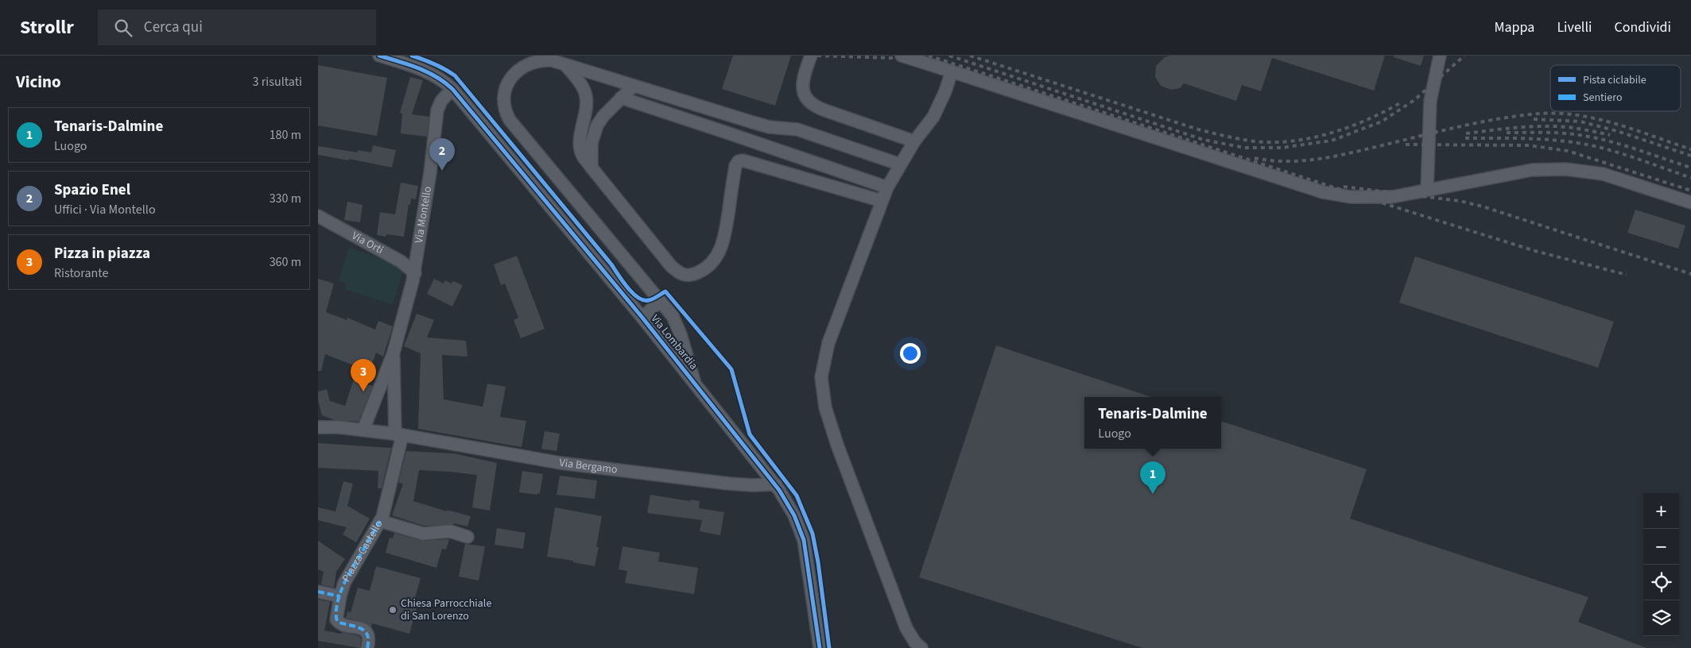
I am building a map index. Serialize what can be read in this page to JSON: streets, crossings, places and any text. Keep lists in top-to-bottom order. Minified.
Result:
{"streets":{"street":["Via Montello","Via Orti","Via Lombardia","Via Bergamo","Piazza Castello"]},"crossings":[["Via Montello","Via Orti"],["Via Montello","Via Lombardia"],["Via Lombardia","Via Bergamo"]],"places":["Chiesa Parrocchiale di San Lorenzo"],"legend":["Pista ciclabile","Sentiero"],"page":{"header":"Strollr","search":"Cerca qui","nav":["Mappa","Livelli","Condividi"],"heading":["Vicino","3 risultati"],"list":[{"mark":"1","name":"Tenaris-Dalmine","note":"Luogo","value":"180 m"},{"mark":"2","name":"Spazio Enel","note":"Uffici · Via Montello","value":"330 m"},{"mark":"3","name":"Pizza in piazza","note":"Ristorante","value":"360 m"}],"pins":["2","3","1"],"popup":["Tenaris-Dalmine","Luogo"],"map_buttons":["+","−"]}}
